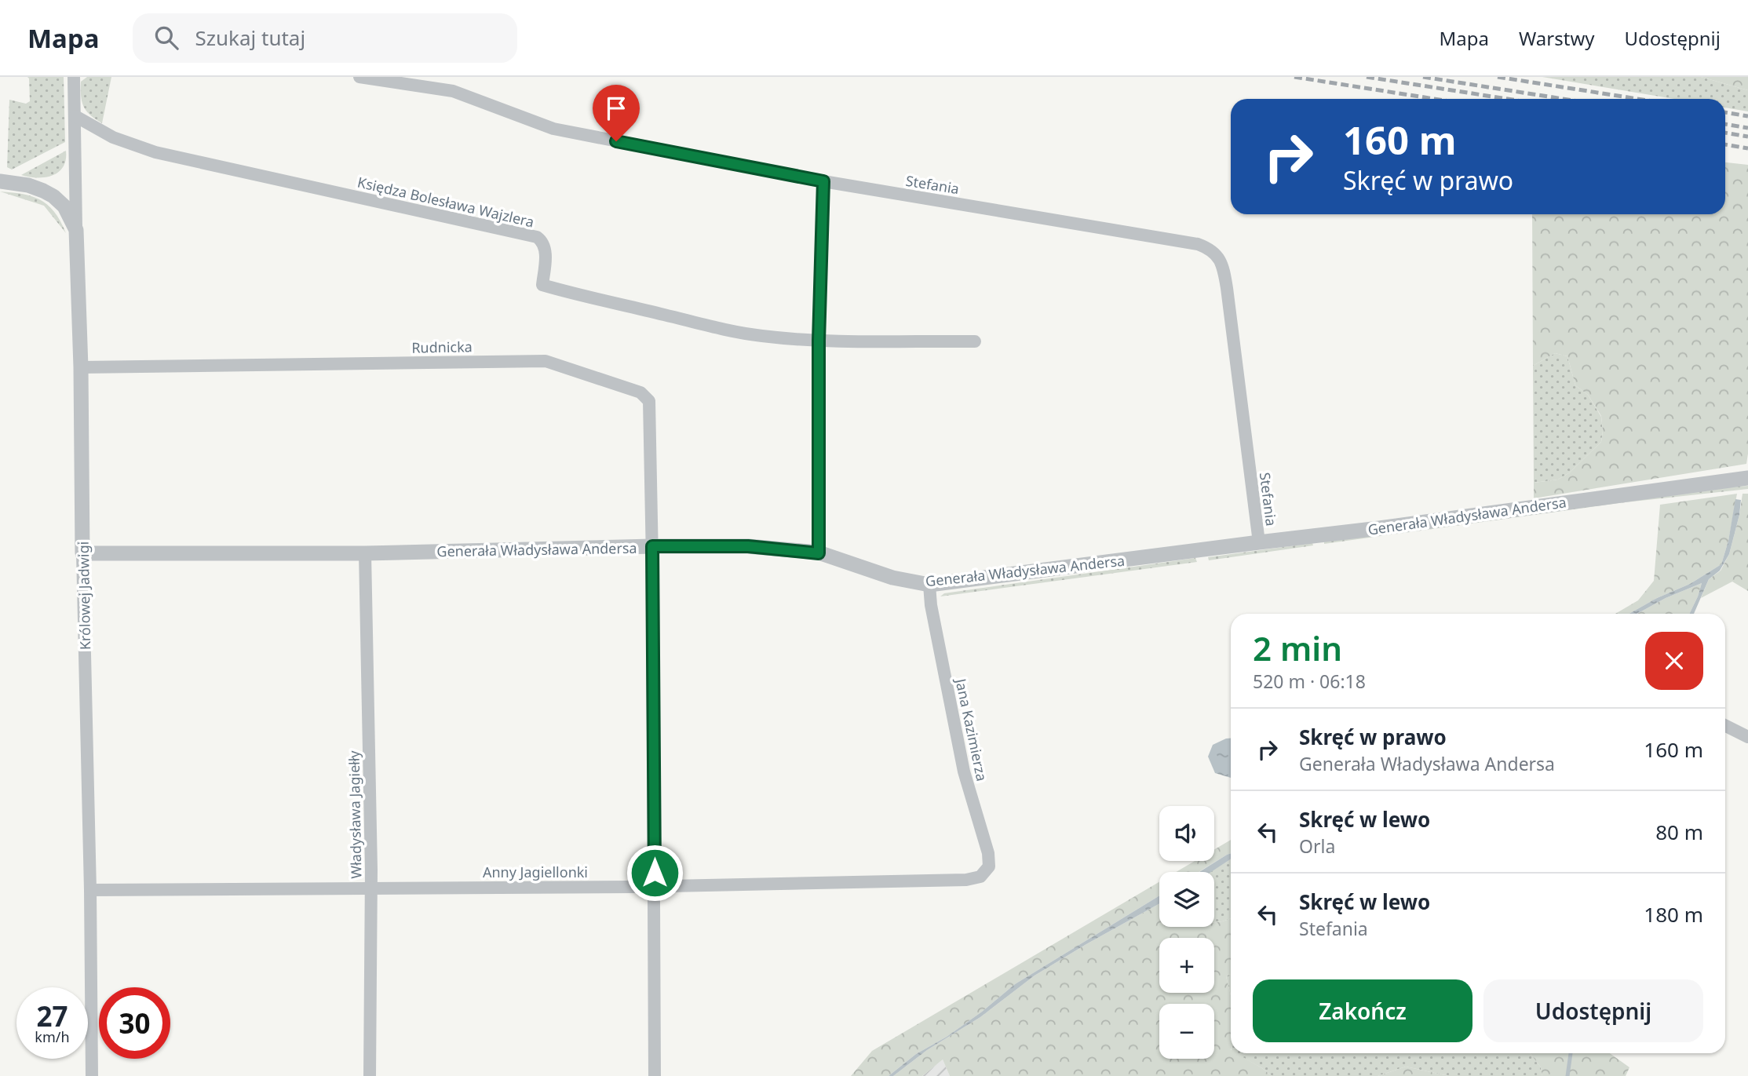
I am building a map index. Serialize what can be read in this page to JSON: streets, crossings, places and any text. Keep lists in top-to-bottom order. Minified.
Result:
{"streets":{"street":["Stefania","Księdza Bolesława Wajzlera","Rudnicka","Generała Władysława Andersa","Królowej Jadwigi","Jana Kazimierza","Władysława Jagiełły","Anny Jagiellonki"]},"crossings":[["Stefania","Generała Władysława Andersa"],["Księdza Bolesława Wajzlera","Królowej Jadwigi"],["Rudnicka","Generała Władysława Andersa"],["Rudnicka","Królowej Jadwigi"],["Rudnicka","Anny Jagiellonki"],["Generała Władysława Andersa","Królowej Jadwigi"],["Generała Władysława Andersa","Jana Kazimierza"],["Generała Władysława Andersa","Władysława Jagiełły"],["Królowej Jadwigi","Anny Jagiellonki"],["Jana Kazimierza","Anny Jagiellonki"],["Władysława Jagiełły","Anny Jagiellonki"]],"page":{"header":"Mapa","search":"Szukaj tutaj","nav":["Mapa","Warstwy","Udostępnij"],"turn":["160 m","Skręć w prawo"],"heading":["2 min","520 m · 06:18"],"list":[{"name":"Skręć w prawo","note":"Generała Władysława Andersa","value":"160 m"},{"name":"Skręć w lewo","note":"Orla","value":"80 m"},{"name":"Skręć w lewo","note":"Stefania","value":"180 m"}],"map_buttons":["+","−"],"buttons":["Zakończ","Udostępnij"],"speed":"27 km/h","limit":"30"}}
